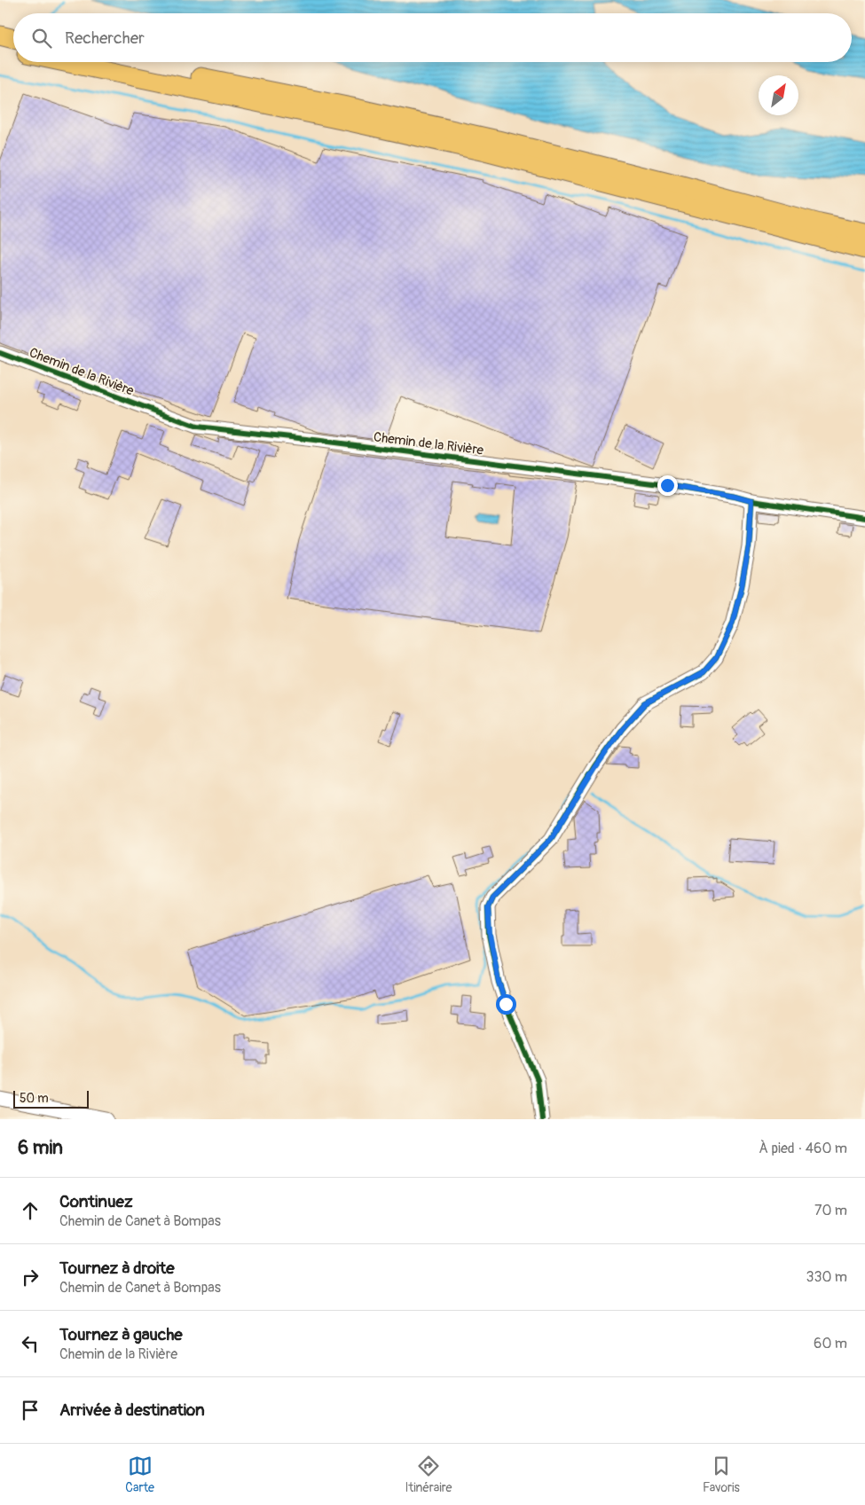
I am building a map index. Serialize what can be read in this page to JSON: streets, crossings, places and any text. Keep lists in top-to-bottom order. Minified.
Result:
{"streets":{"street":["Chemin de la Rivière"]},"scale_bar":"50 m","north":"top right","page":{"search":"Rechercher","scale":"50 m","heading":["6 min","À pied · 460 m"],"list":[["Continuez","Chemin de Canet à Bompas","70 m"],["Tournez à droite","Chemin de Canet à Bompas","330 m"],["Tournez à gauche","Chemin de la Rivière","60 m"],"Arrivée à destination"],"nav":["Carte","Itinéraire","Favoris"]}}
